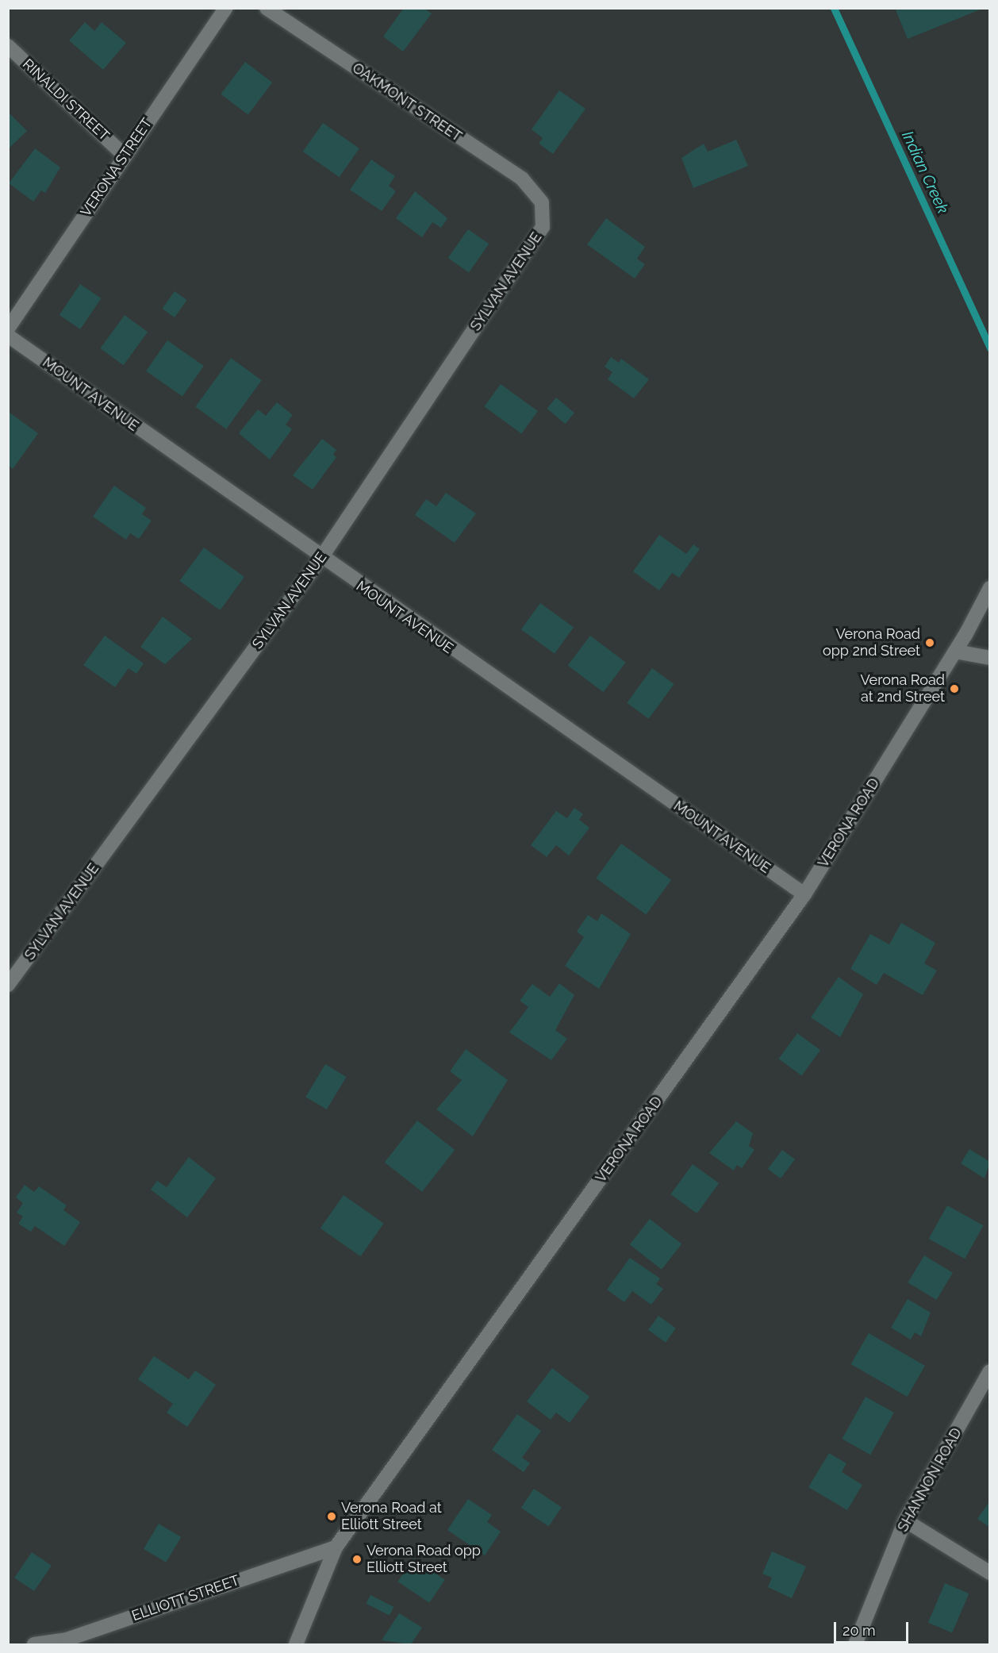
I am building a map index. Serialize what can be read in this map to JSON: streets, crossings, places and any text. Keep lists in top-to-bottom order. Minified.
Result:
{"streets":{"street":["RINALDI STREET","OAKMONT STREET","VERONA STREET","SYLVAN AVENUE","MOUNT AVENUE","VERONA ROAD","SHANNON ROAD","ELLIOTT STREET"]},"crossings":[["RINALDI STREET","VERONA STREET"],["OAKMONT STREET","SYLVAN AVENUE"],["SYLVAN AVENUE","MOUNT AVENUE"],["MOUNT AVENUE","VERONA ROAD"],["VERONA ROAD","ELLIOTT STREET"]],"water":["Indian Creek"],"places":["Verona Road opp 2nd Street","Verona Road at 2nd Street","Verona Road at Elliott Street","Verona Road opp Elliott Street"],"scale_bar":"20 m"}
